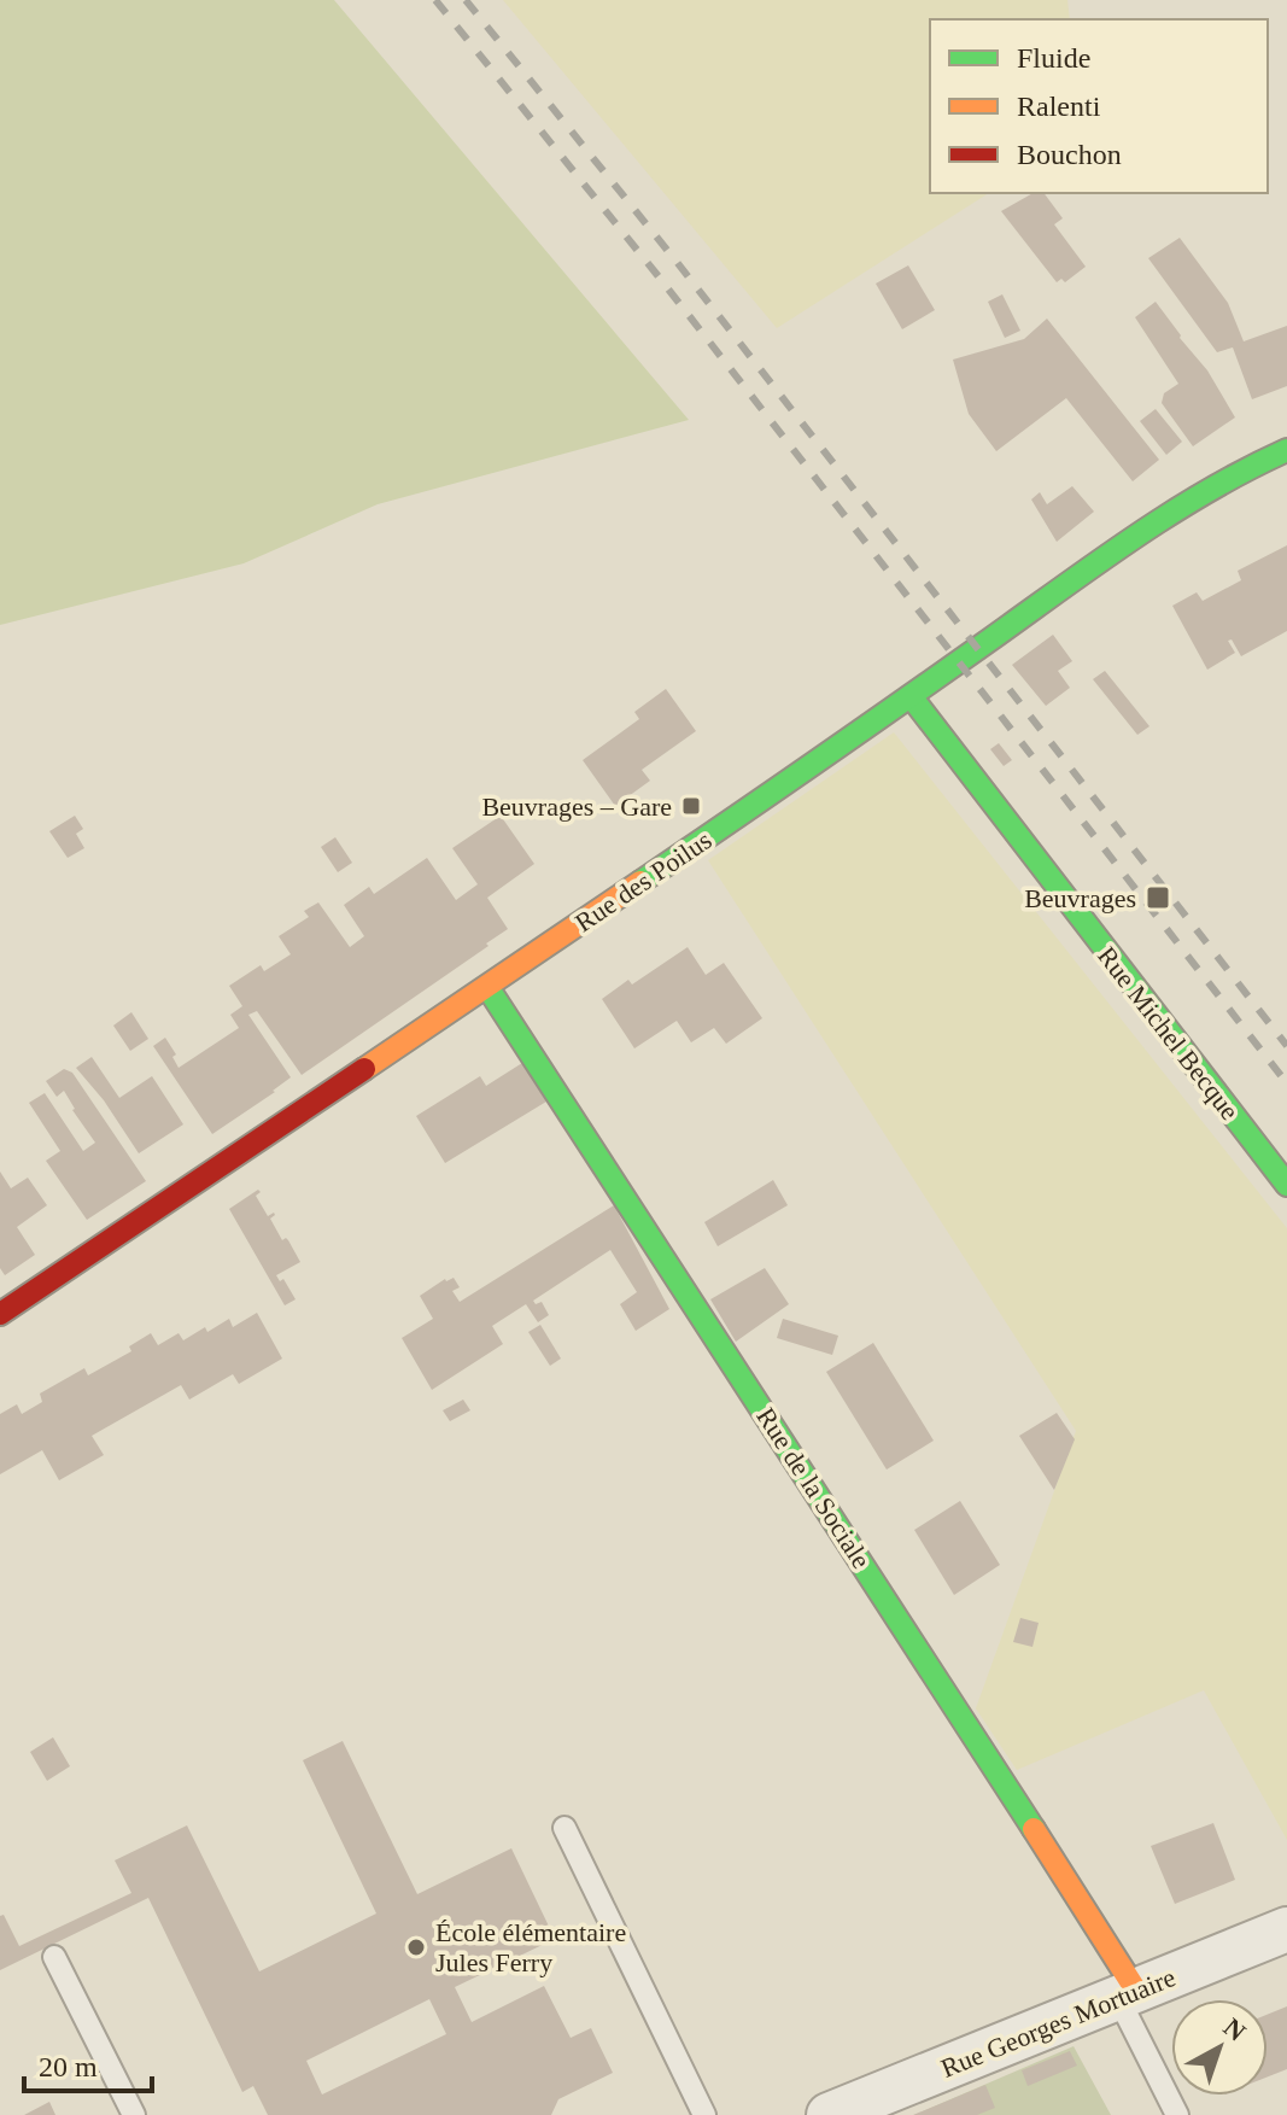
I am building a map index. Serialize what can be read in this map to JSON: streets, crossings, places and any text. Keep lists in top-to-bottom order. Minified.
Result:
{"streets":{"street":["Rue des Poilus","Rue Michel Becque","Rue de la Sociale","Rue Georges Mortuaire"]},"crossings":[["Rue des Poilus","Rue Michel Becque"],["Rue des Poilus","Rue de la Sociale"],["Rue de la Sociale","Rue Georges Mortuaire"]],"places":{"transit":["Beuvrages – Gare","Beuvrages"],"other":["École élémentaire Jules Ferry"]},"legend":["Fluide","Ralenti","Bouchon"],"scale_bar":"20 m","north":"top right"}
